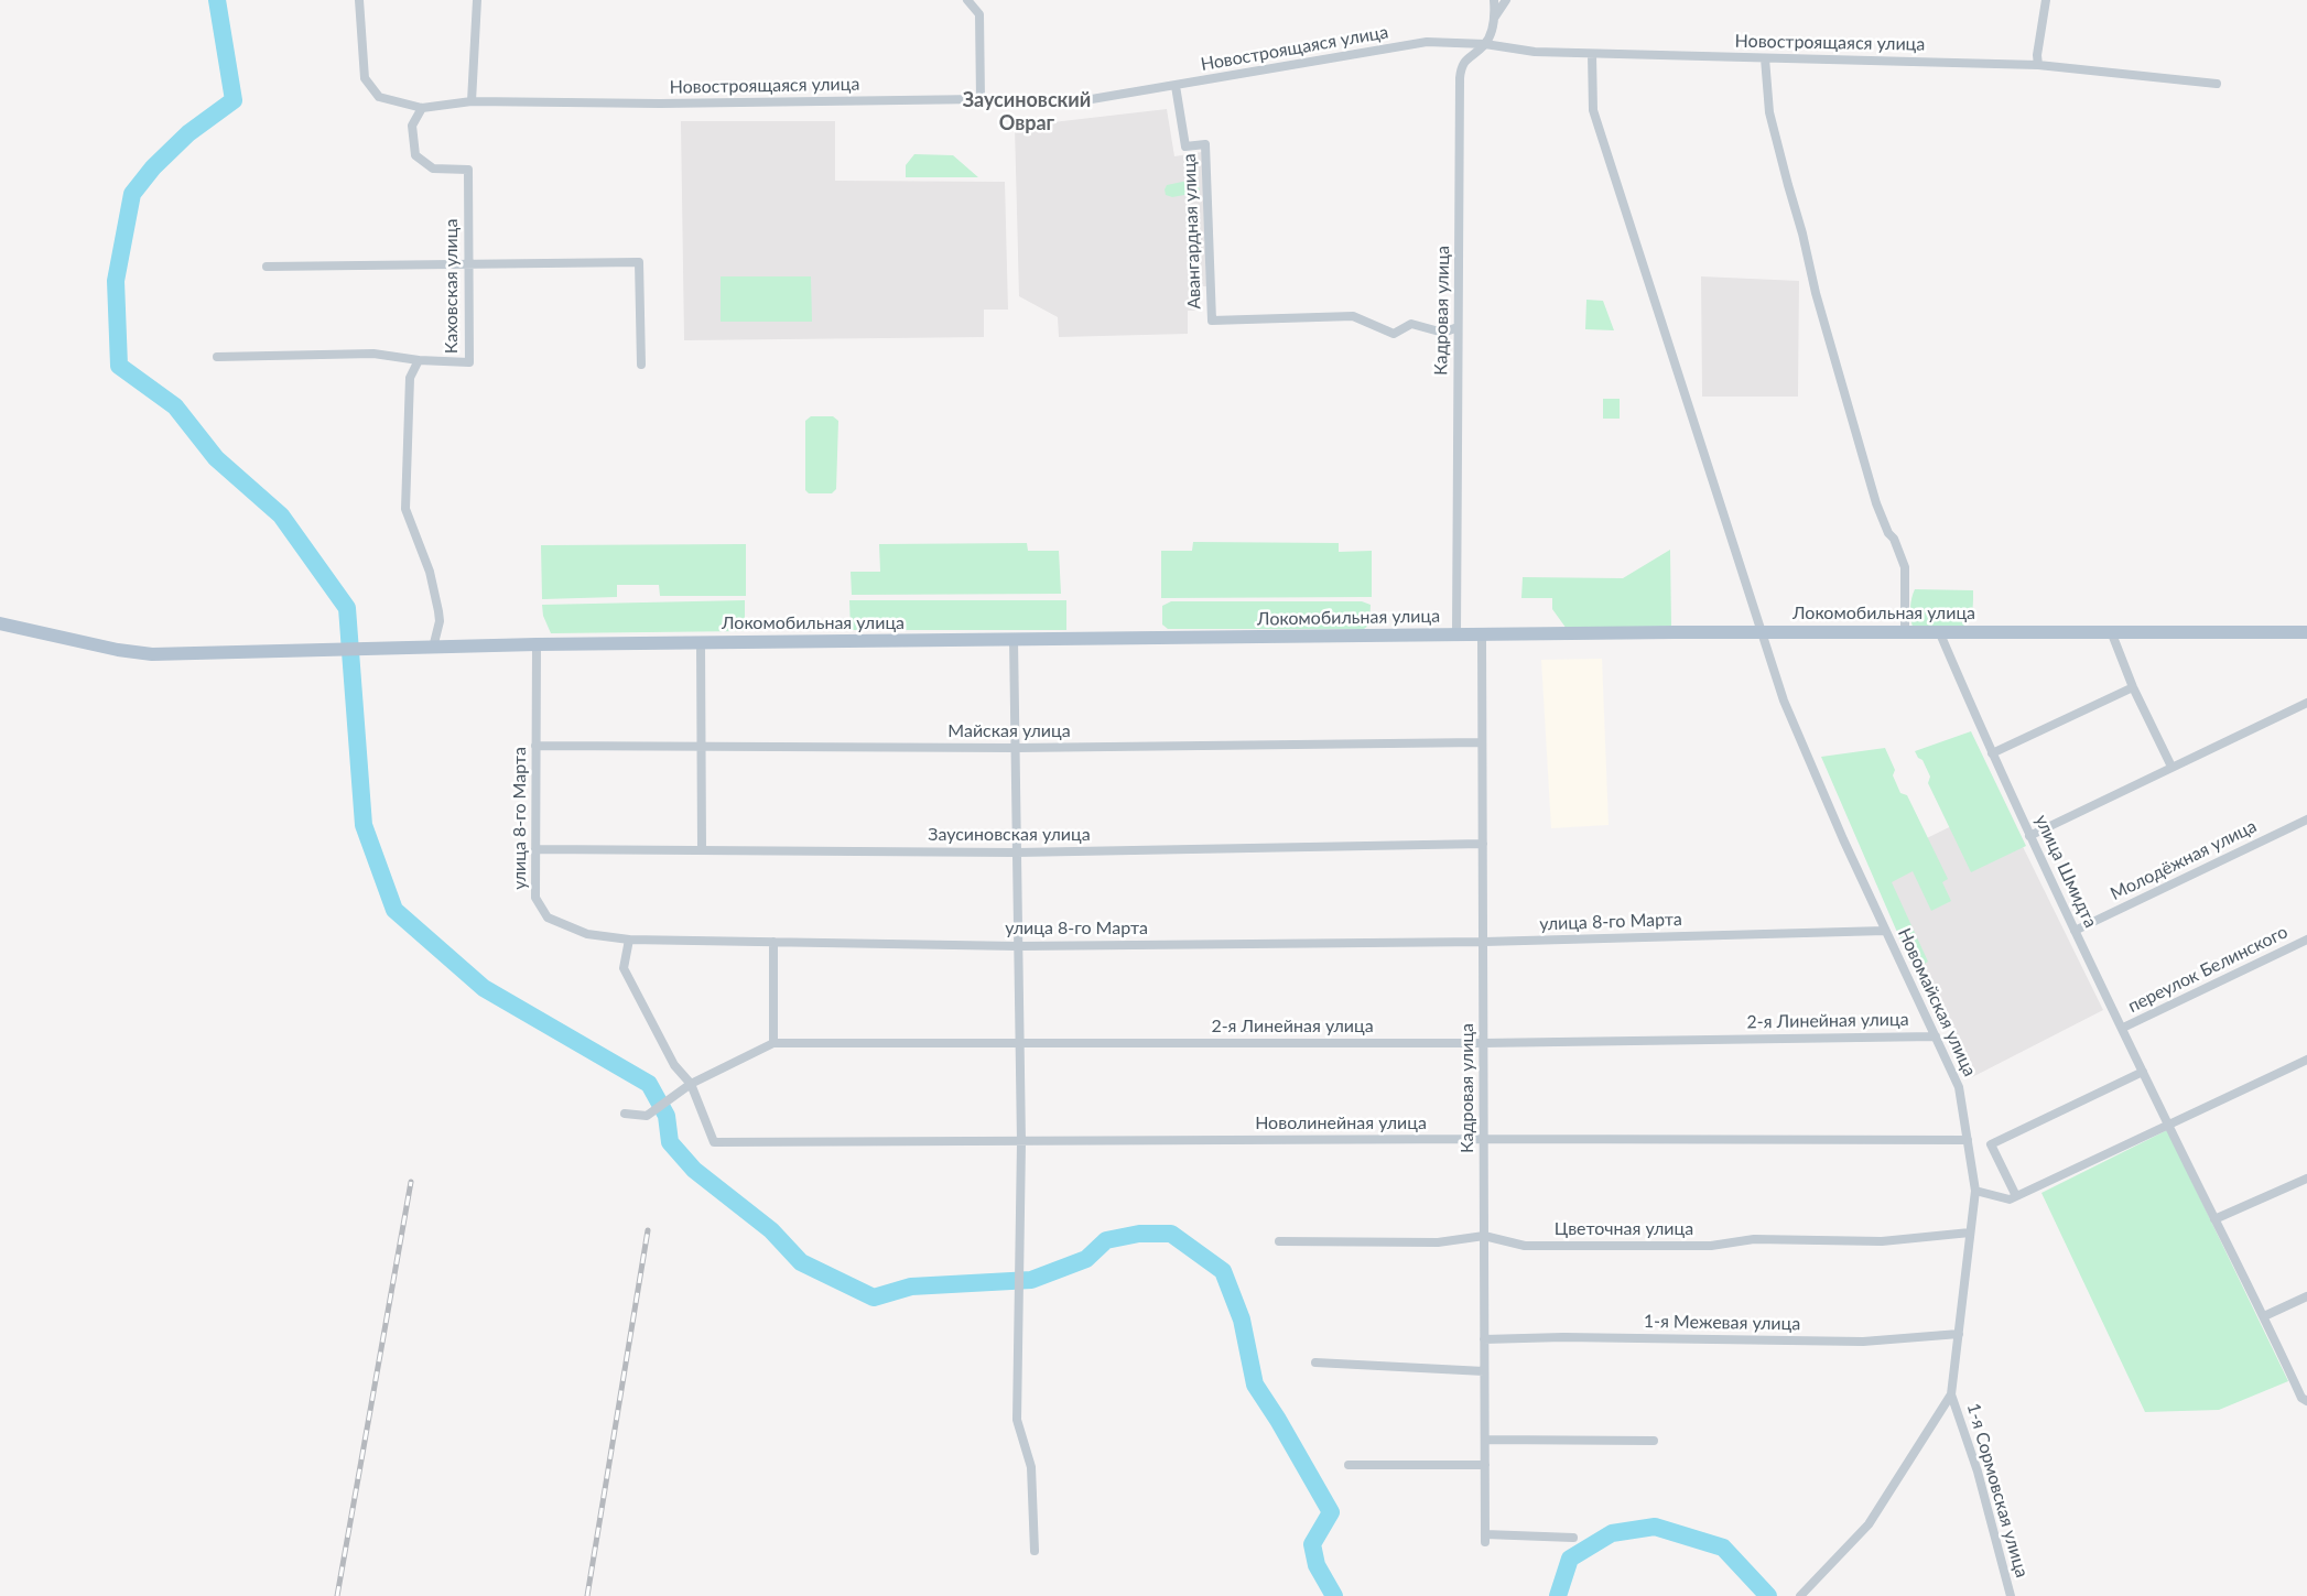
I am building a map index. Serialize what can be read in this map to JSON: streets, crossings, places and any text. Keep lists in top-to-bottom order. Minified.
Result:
{"streets":{"main road":["Локомобильная улица"],"street":["Новостроящаяся улица","Авангардная улица","Каховская улица","Кадровая улица","Майская улица","улица 8-го Марта","Заусиновская улица","Молодёжная улица","улица Шмидта","переулок Белинского","Новомайская улица","2-я Линейная улица","Новолинейная улица","Цветочная улица","1-я Межевая улица","1-я Сормовская улица"]},"crossings":[["Новостроящаяся улица","Авангардная улица"],["Новостроящаяся улица","Каховская улица"],["Новостроящаяся улица","Кадровая улица"],["Новостроящаяся улица","Новомайская улица"],["Авангардная улица","Кадровая улица"],["Каховская улица","Локомобильная улица"],["Кадровая улица","Локомобильная улица"],["Кадровая улица","Майская улица"],["Кадровая улица","улица 8-го Марта"],["Кадровая улица","Заусиновская улица"],["Кадровая улица","2-я Линейная улица"],["Кадровая улица","Новолинейная улица"],["Кадровая улица","Цветочная улица"],["Кадровая улица","1-я Межевая улица"],["Локомобильная улица","улица 8-го Марта"],["Локомобильная улица","улица Шмидта"],["Локомобильная улица","Новомайская улица"],["Майская улица","улица 8-го Марта"],["улица 8-го Марта","Заусиновская улица"],["улица 8-го Марта","Новомайская улица"],["Молодёжная улица","улица Шмидта"],["улица Шмидта","переулок Белинского"],["Новомайская улица","2-я Линейная улица"],["Новомайская улица","Новолинейная улица"],["Новомайская улица","Цветочная улица"],["Новомайская улица","1-я Межевая улица"],["Новомайская улица","1-я Сормовская улица"],["2-я Линейная улица","Новолинейная улица"]],"districts":["Заусиновский Овраг"]}
